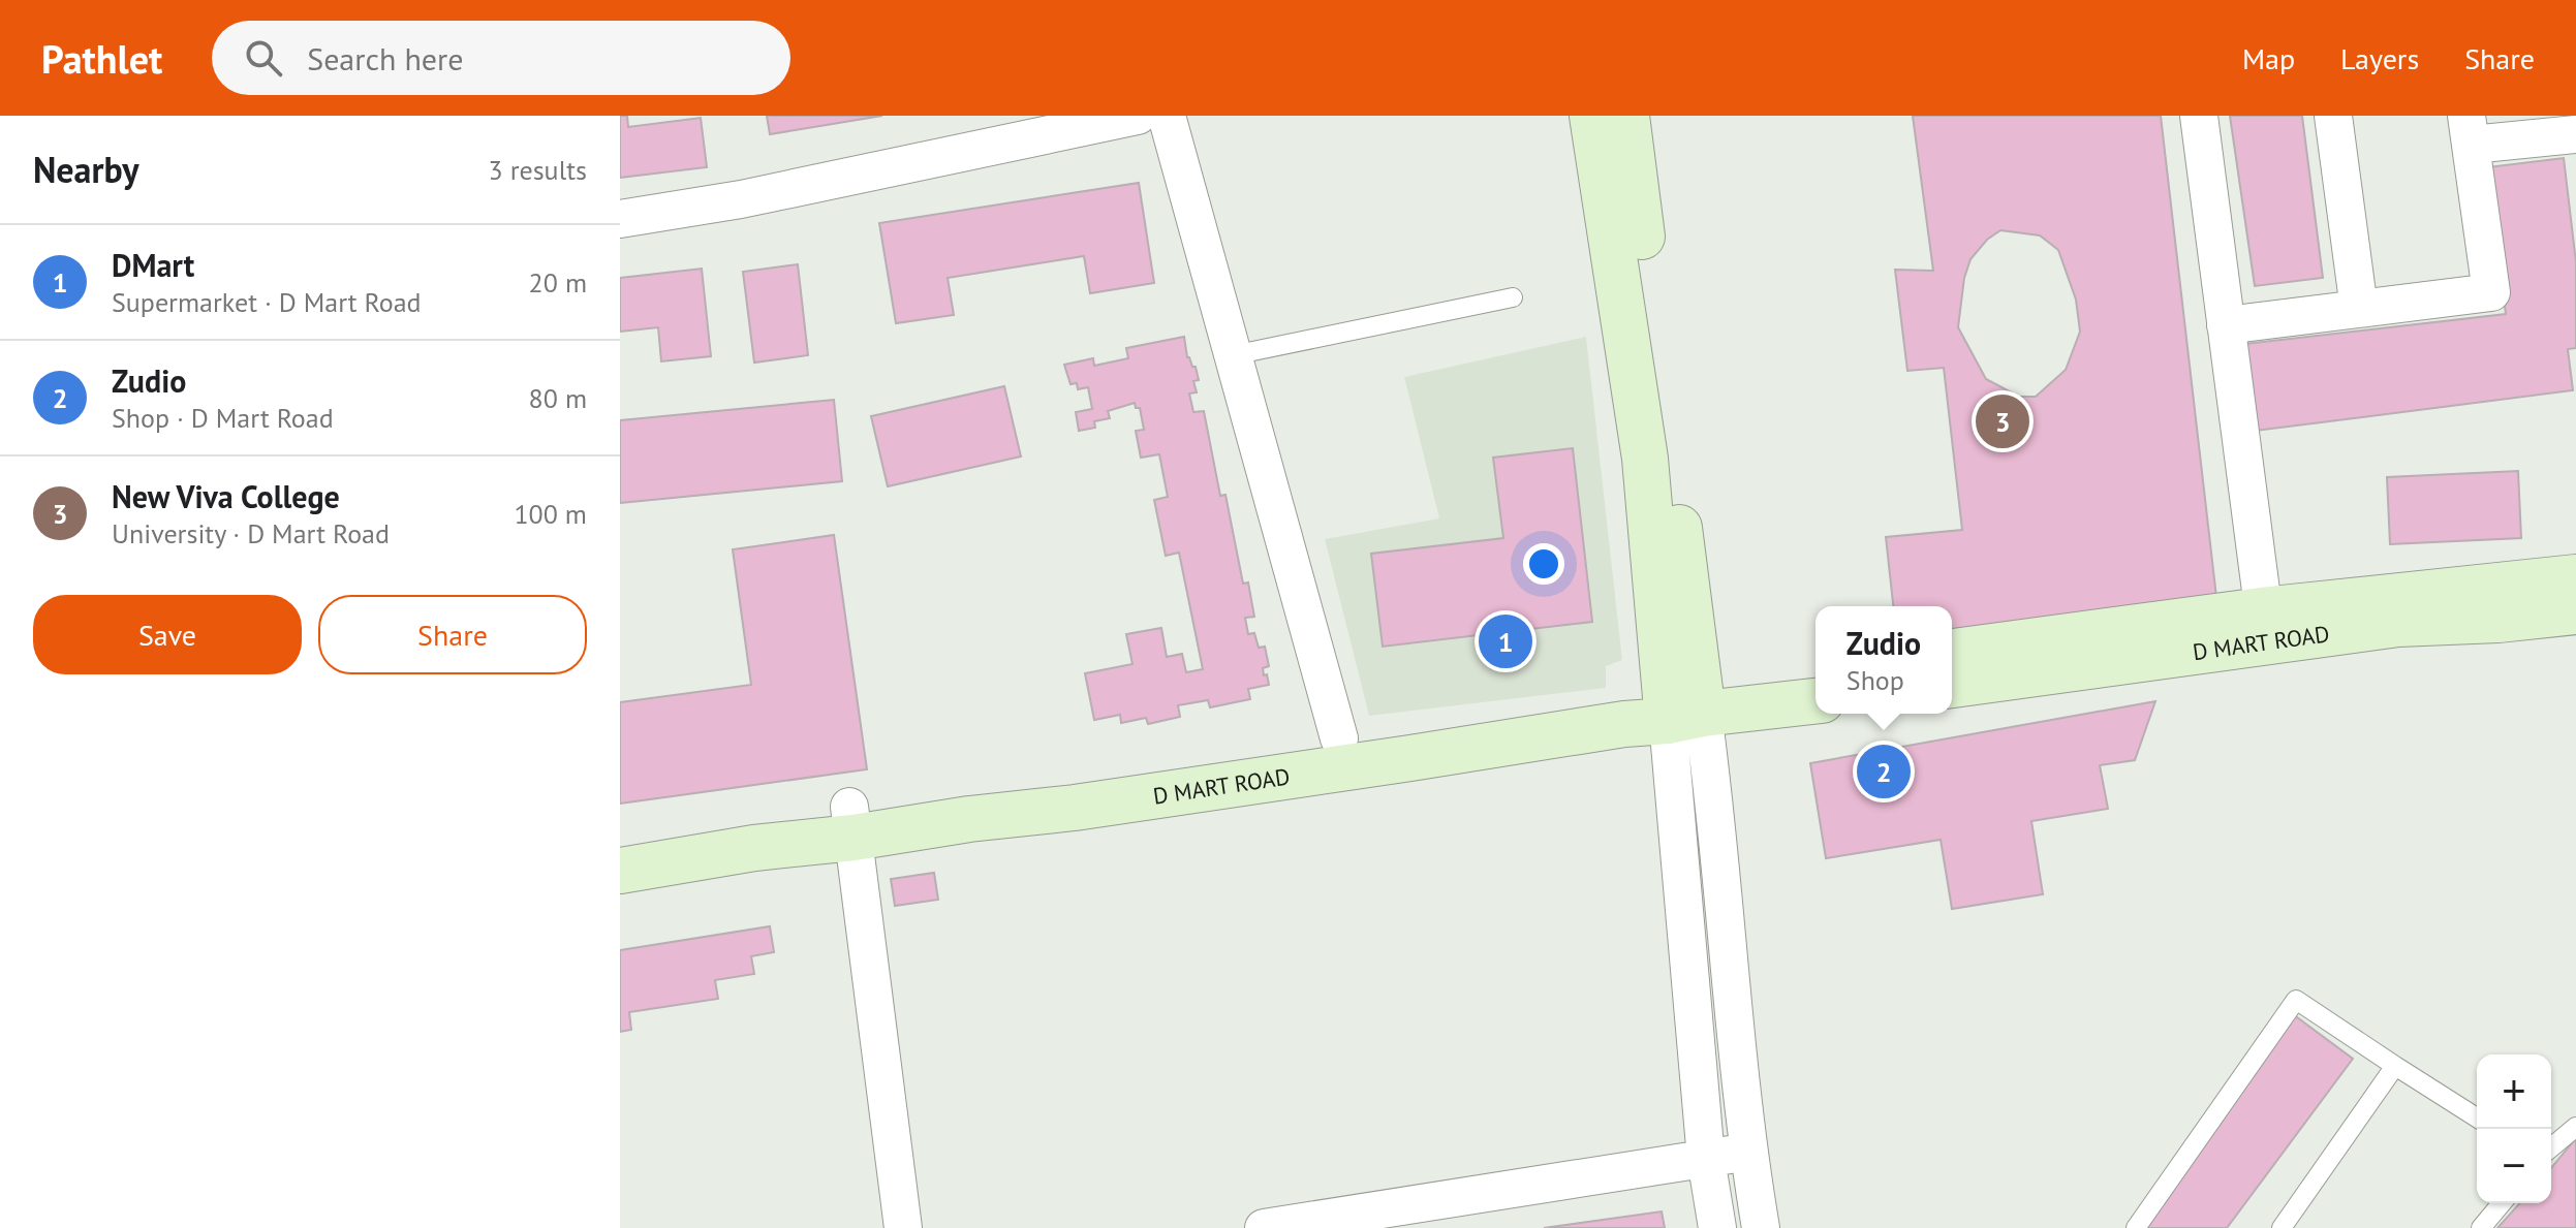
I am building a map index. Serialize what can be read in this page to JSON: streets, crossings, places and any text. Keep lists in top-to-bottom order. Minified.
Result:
{"streets":{"street":["D MART ROAD"]},"page":{"header":"Pathlet","search":"Search here","nav":["Map","Layers","Share"],"heading":["Nearby","3 results"],"list":[{"mark":"1","name":"DMart","note":"Supermarket · D Mart Road","value":"20 m"},{"mark":"2","name":"Zudio","note":"Shop · D Mart Road","value":"80 m"},{"mark":"3","name":"New Viva College","note":"University · D Mart Road","value":"100 m"}],"pins":["3","1","2"],"buttons":["Save","Share"],"popup":["Zudio","Shop"],"map_buttons":["+","−"]}}
